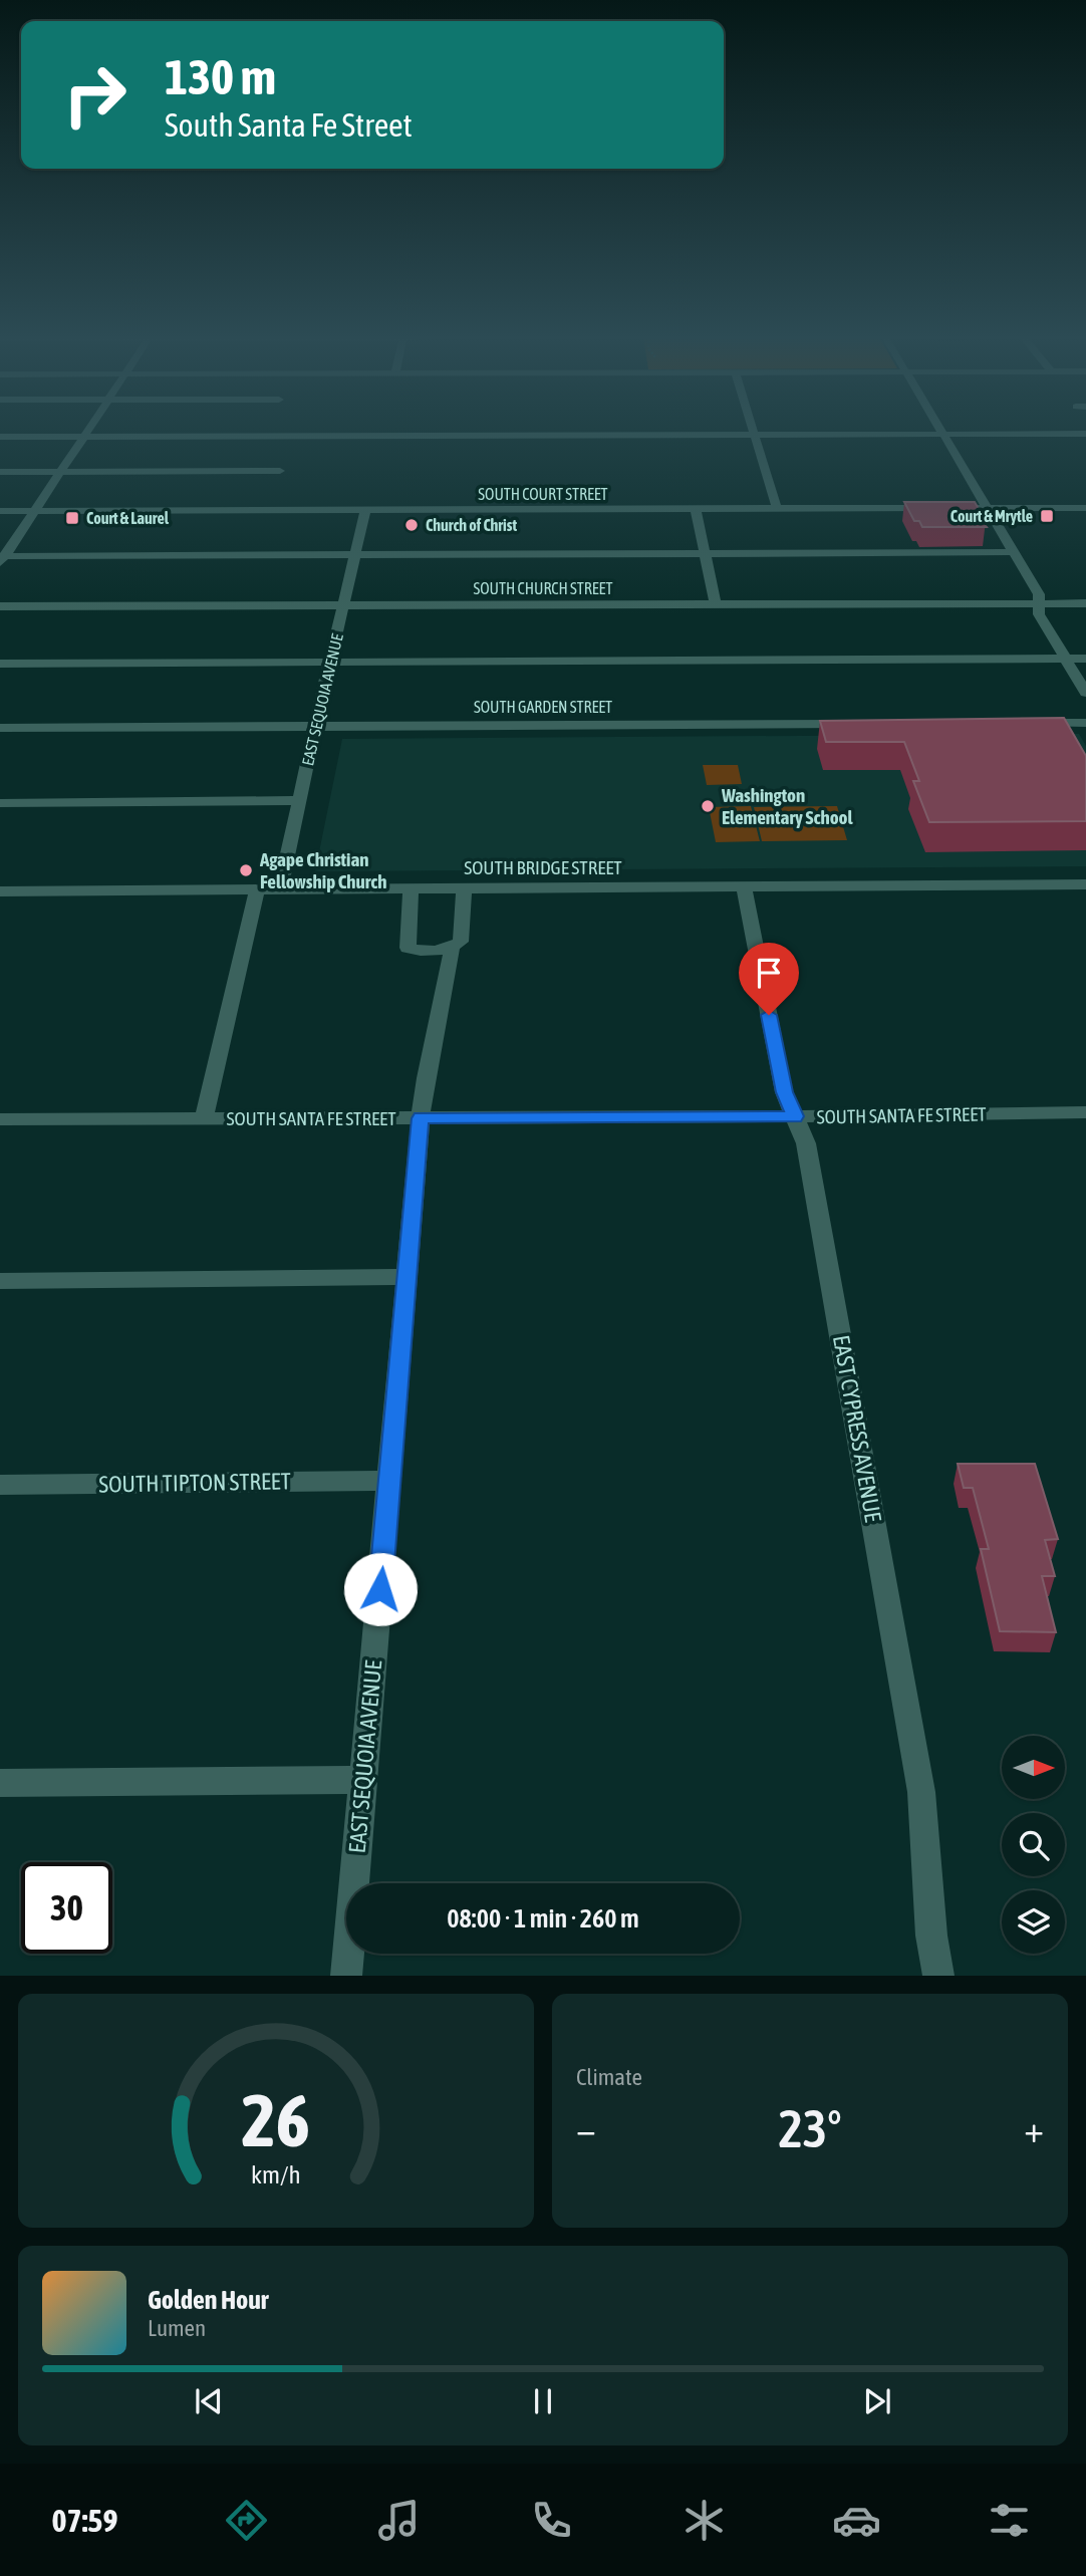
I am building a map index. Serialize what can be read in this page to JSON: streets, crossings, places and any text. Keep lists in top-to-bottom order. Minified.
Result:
{"streets":{"street":["SOUTH COURT STREET","SOUTH CHURCH STREET","EAST SEQUOIA AVENUE","SOUTH GARDEN STREET","SOUTH BRIDGE STREET","SOUTH SANTA FE STREET","EAST CYPRESS AVENUE","SOUTH TIPTON STREET"]},"crossings":[["SOUTH COURT STREET","EAST SEQUOIA AVENUE"],["SOUTH CHURCH STREET","EAST SEQUOIA AVENUE"],["EAST SEQUOIA AVENUE","SOUTH GARDEN STREET"],["EAST SEQUOIA AVENUE","SOUTH BRIDGE STREET"],["EAST SEQUOIA AVENUE","SOUTH SANTA FE STREET"],["EAST SEQUOIA AVENUE","SOUTH TIPTON STREET"],["SOUTH BRIDGE STREET","EAST CYPRESS AVENUE"],["SOUTH SANTA FE STREET","EAST CYPRESS AVENUE"]],"places":{"transit":["Court & Mrytle","Court & Laurel"],"other":["Church of Christ","Washington Elementary School","Agape Christian Fellowship Church"]},"north":"right","page":{"turn":["130 m","South Santa Fe Street"],"limit":"30","trip":"08:00 · 1 min · 260 m","tile":"Climate","heat":["−","23°","+"],"song":["Golden Hour","Lumen"],"tabs":"07:59","gauge":["26","km/h"]}}
